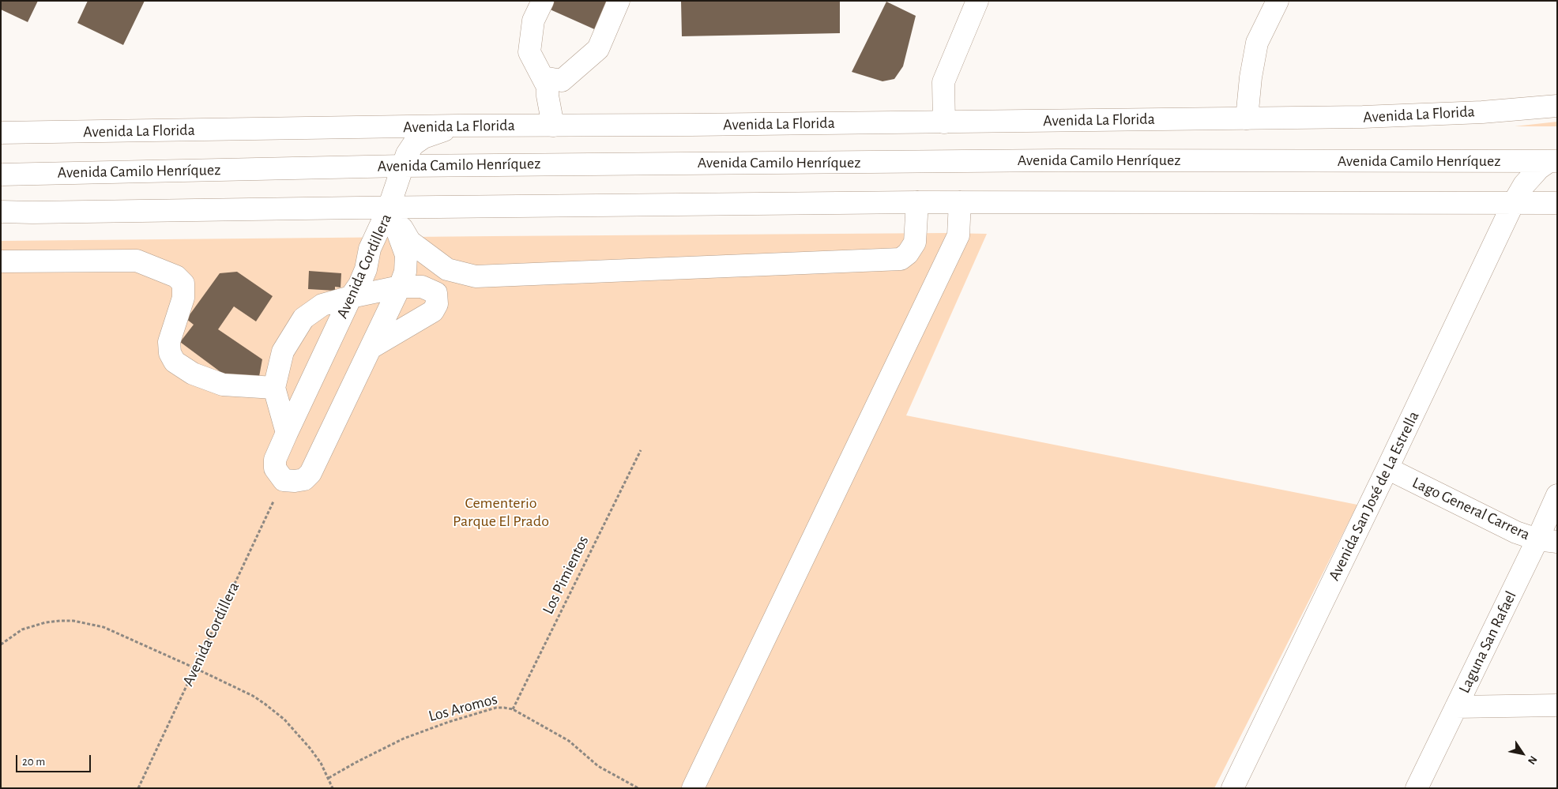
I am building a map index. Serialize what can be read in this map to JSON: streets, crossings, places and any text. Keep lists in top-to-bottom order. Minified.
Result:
{"streets":{"main road":["Avenida La Florida","Avenida Camilo Henríquez","Avenida Cordillera","Avenida San José de La Estrella","Lago General Carrera","Laguna San Rafael"],"path":["Los Pimientos","Los Aromos"]},"crossings":[["Avenida Camilo Henríquez","Avenida San José de La Estrella"],["Avenida San José de La Estrella","Lago General Carrera"],["Lago General Carrera","Laguna San Rafael"],["Los Pimientos","Los Aromos"]],"parks":["Cementerio Parque El Prado"],"scale_bar":"20 m","north":"bottom right"}
